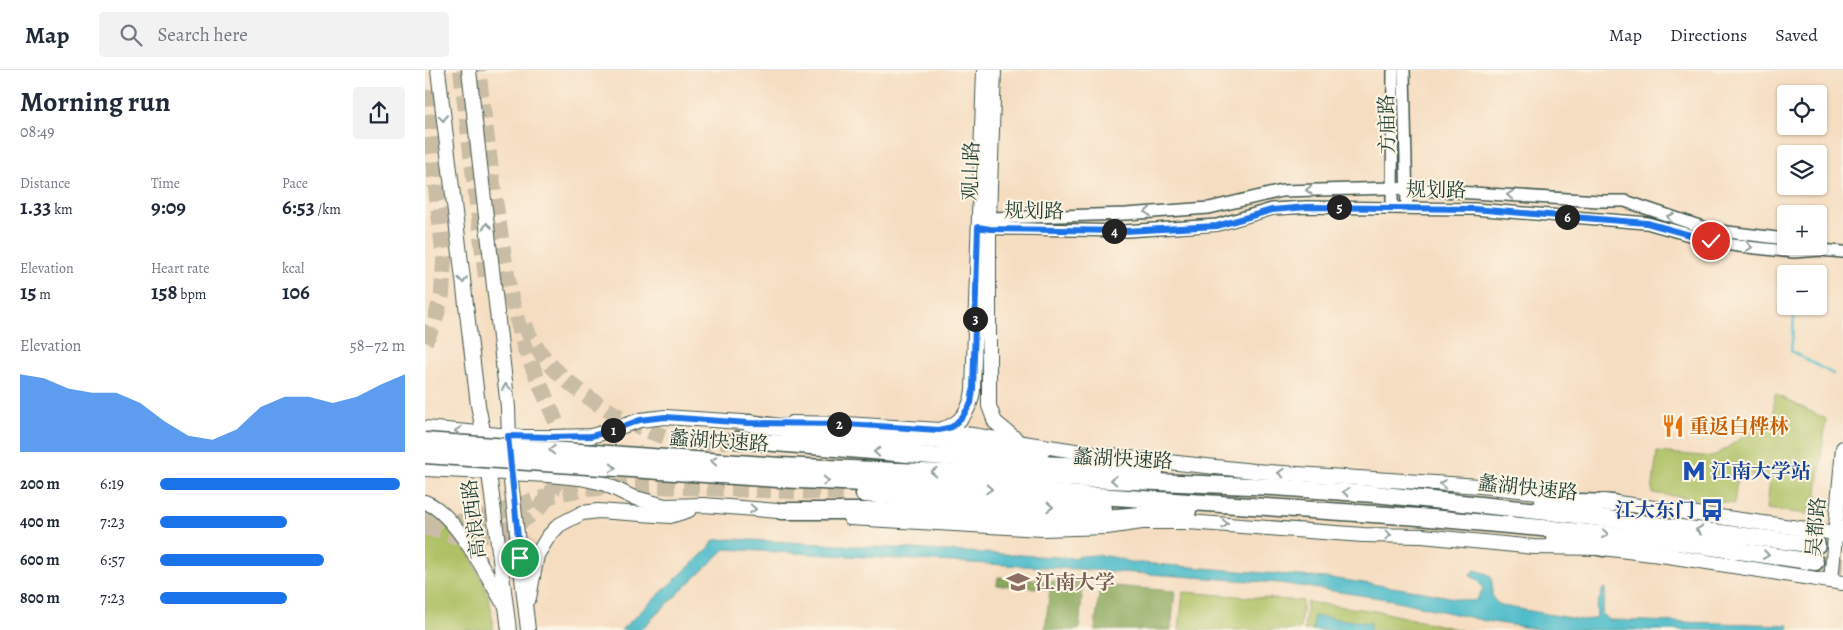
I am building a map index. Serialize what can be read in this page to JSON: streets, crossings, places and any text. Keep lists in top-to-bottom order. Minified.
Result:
{"streets":{"highway":["蠡湖快速路"],"main road":["观山路","高浪西路","吴都路"],"street":["方庙路","规划路"]},"crossings":[["方庙路","规划路"],["观山路","规划路"]],"places":{"restaurant":["重返白桦林"],"metro station":["江南大学站"],"bus stop":["江大东门"],"school or university":["江南大学"]},"page":{"header":"Map","search":"Search here","nav":["Map","Directions","Saved"],"heading":["Morning run","08:49"],"map_buttons":["+","−"],"stats":[["Distance","1.33 km"],["Time","9:09"],["Pace","6:53 /km"],["Elevation","15 m"],["Heart rate","158 bpm"],["kcal","106"]],"pins":["5","6","4","3","2","1"],"chart":["Elevation","58–72 m"],"list":[{"name":"200 m","note":"6:19"},{"name":"400 m","note":"7:23"},{"name":"600 m","note":"6:57"},{"name":"800 m","note":"7:23"}]}}
